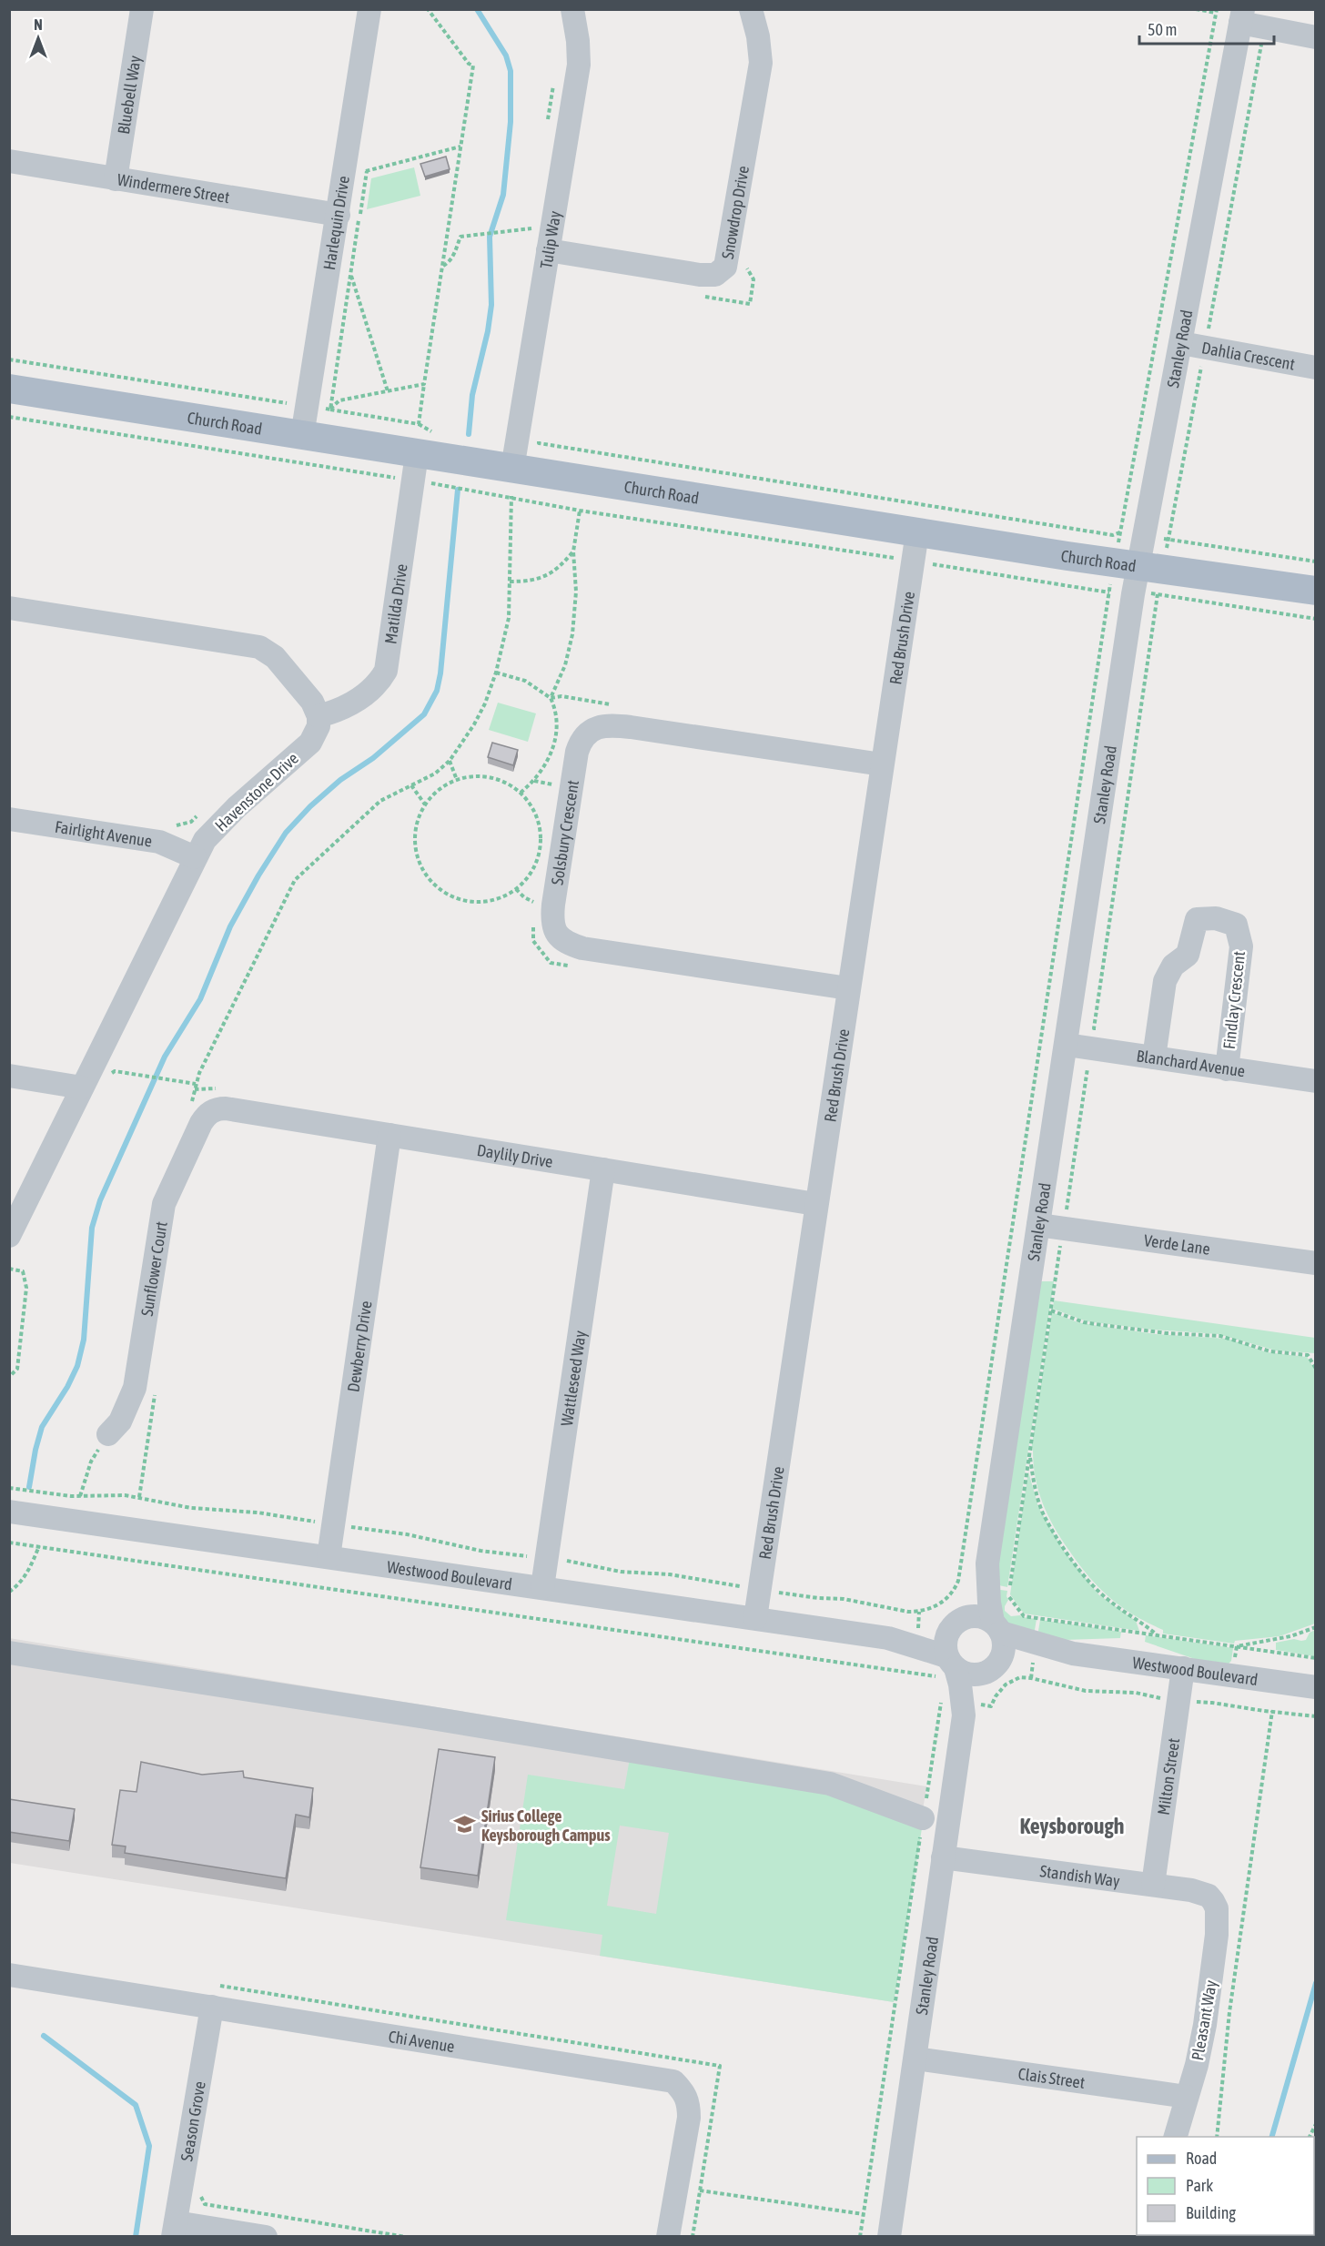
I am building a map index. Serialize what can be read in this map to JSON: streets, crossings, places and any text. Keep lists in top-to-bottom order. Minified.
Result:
{"streets":{"main road":["Church Road"],"street":["Bluebell Way","Windermere Street","Snowdrop Drive","Harlequin Drive","Tulip Way","Stanley Road","Dahlia Crescent","Matilda Drive","Red Brush Drive","Havenstone Drive","Solsbury Crescent","Fairlight Avenue","Findlay Crescent","Blanchard Avenue","Daylily Drive","Verde Lane","Sunflower Court","Dewberry Drive","Wattleseed Way","Westwood Boulevard","Milton Street","Standish Way","Pleasant Way","Chi Avenue","Clais Street","Season Grove"]},"crossings":[["Bluebell Way","Windermere Street"],["Windermere Street","Harlequin Drive"],["Snowdrop Drive","Tulip Way"],["Harlequin Drive","Church Road"],["Tulip Way","Church Road"],["Stanley Road","Dahlia Crescent"],["Stanley Road","Church Road"],["Stanley Road","Blanchard Avenue"],["Stanley Road","Verde Lane"],["Stanley Road","Westwood Boulevard"],["Stanley Road","Standish Way"],["Stanley Road","Clais Street"],["Church Road","Matilda Drive"],["Church Road","Red Brush Drive"],["Matilda Drive","Havenstone Drive"],["Red Brush Drive","Solsbury Crescent"],["Red Brush Drive","Daylily Drive"],["Red Brush Drive","Westwood Boulevard"],["Havenstone Drive","Fairlight Avenue"],["Findlay Crescent","Blanchard Avenue"],["Daylily Drive","Sunflower Court"],["Daylily Drive","Dewberry Drive"],["Daylily Drive","Wattleseed Way"],["Dewberry Drive","Westwood Boulevard"],["Wattleseed Way","Westwood Boulevard"],["Westwood Boulevard","Milton Street"],["Milton Street","Standish Way"],["Standish Way","Pleasant Way"],["Pleasant Way","Clais Street"],["Chi Avenue","Season Grove"]],"districts":["Keysborough"],"places":{"school or university":["Sirius College Keysborough Campus"]},"legend":["Road","Park","Building"],"scale_bar":"50 m","north":"top"}
